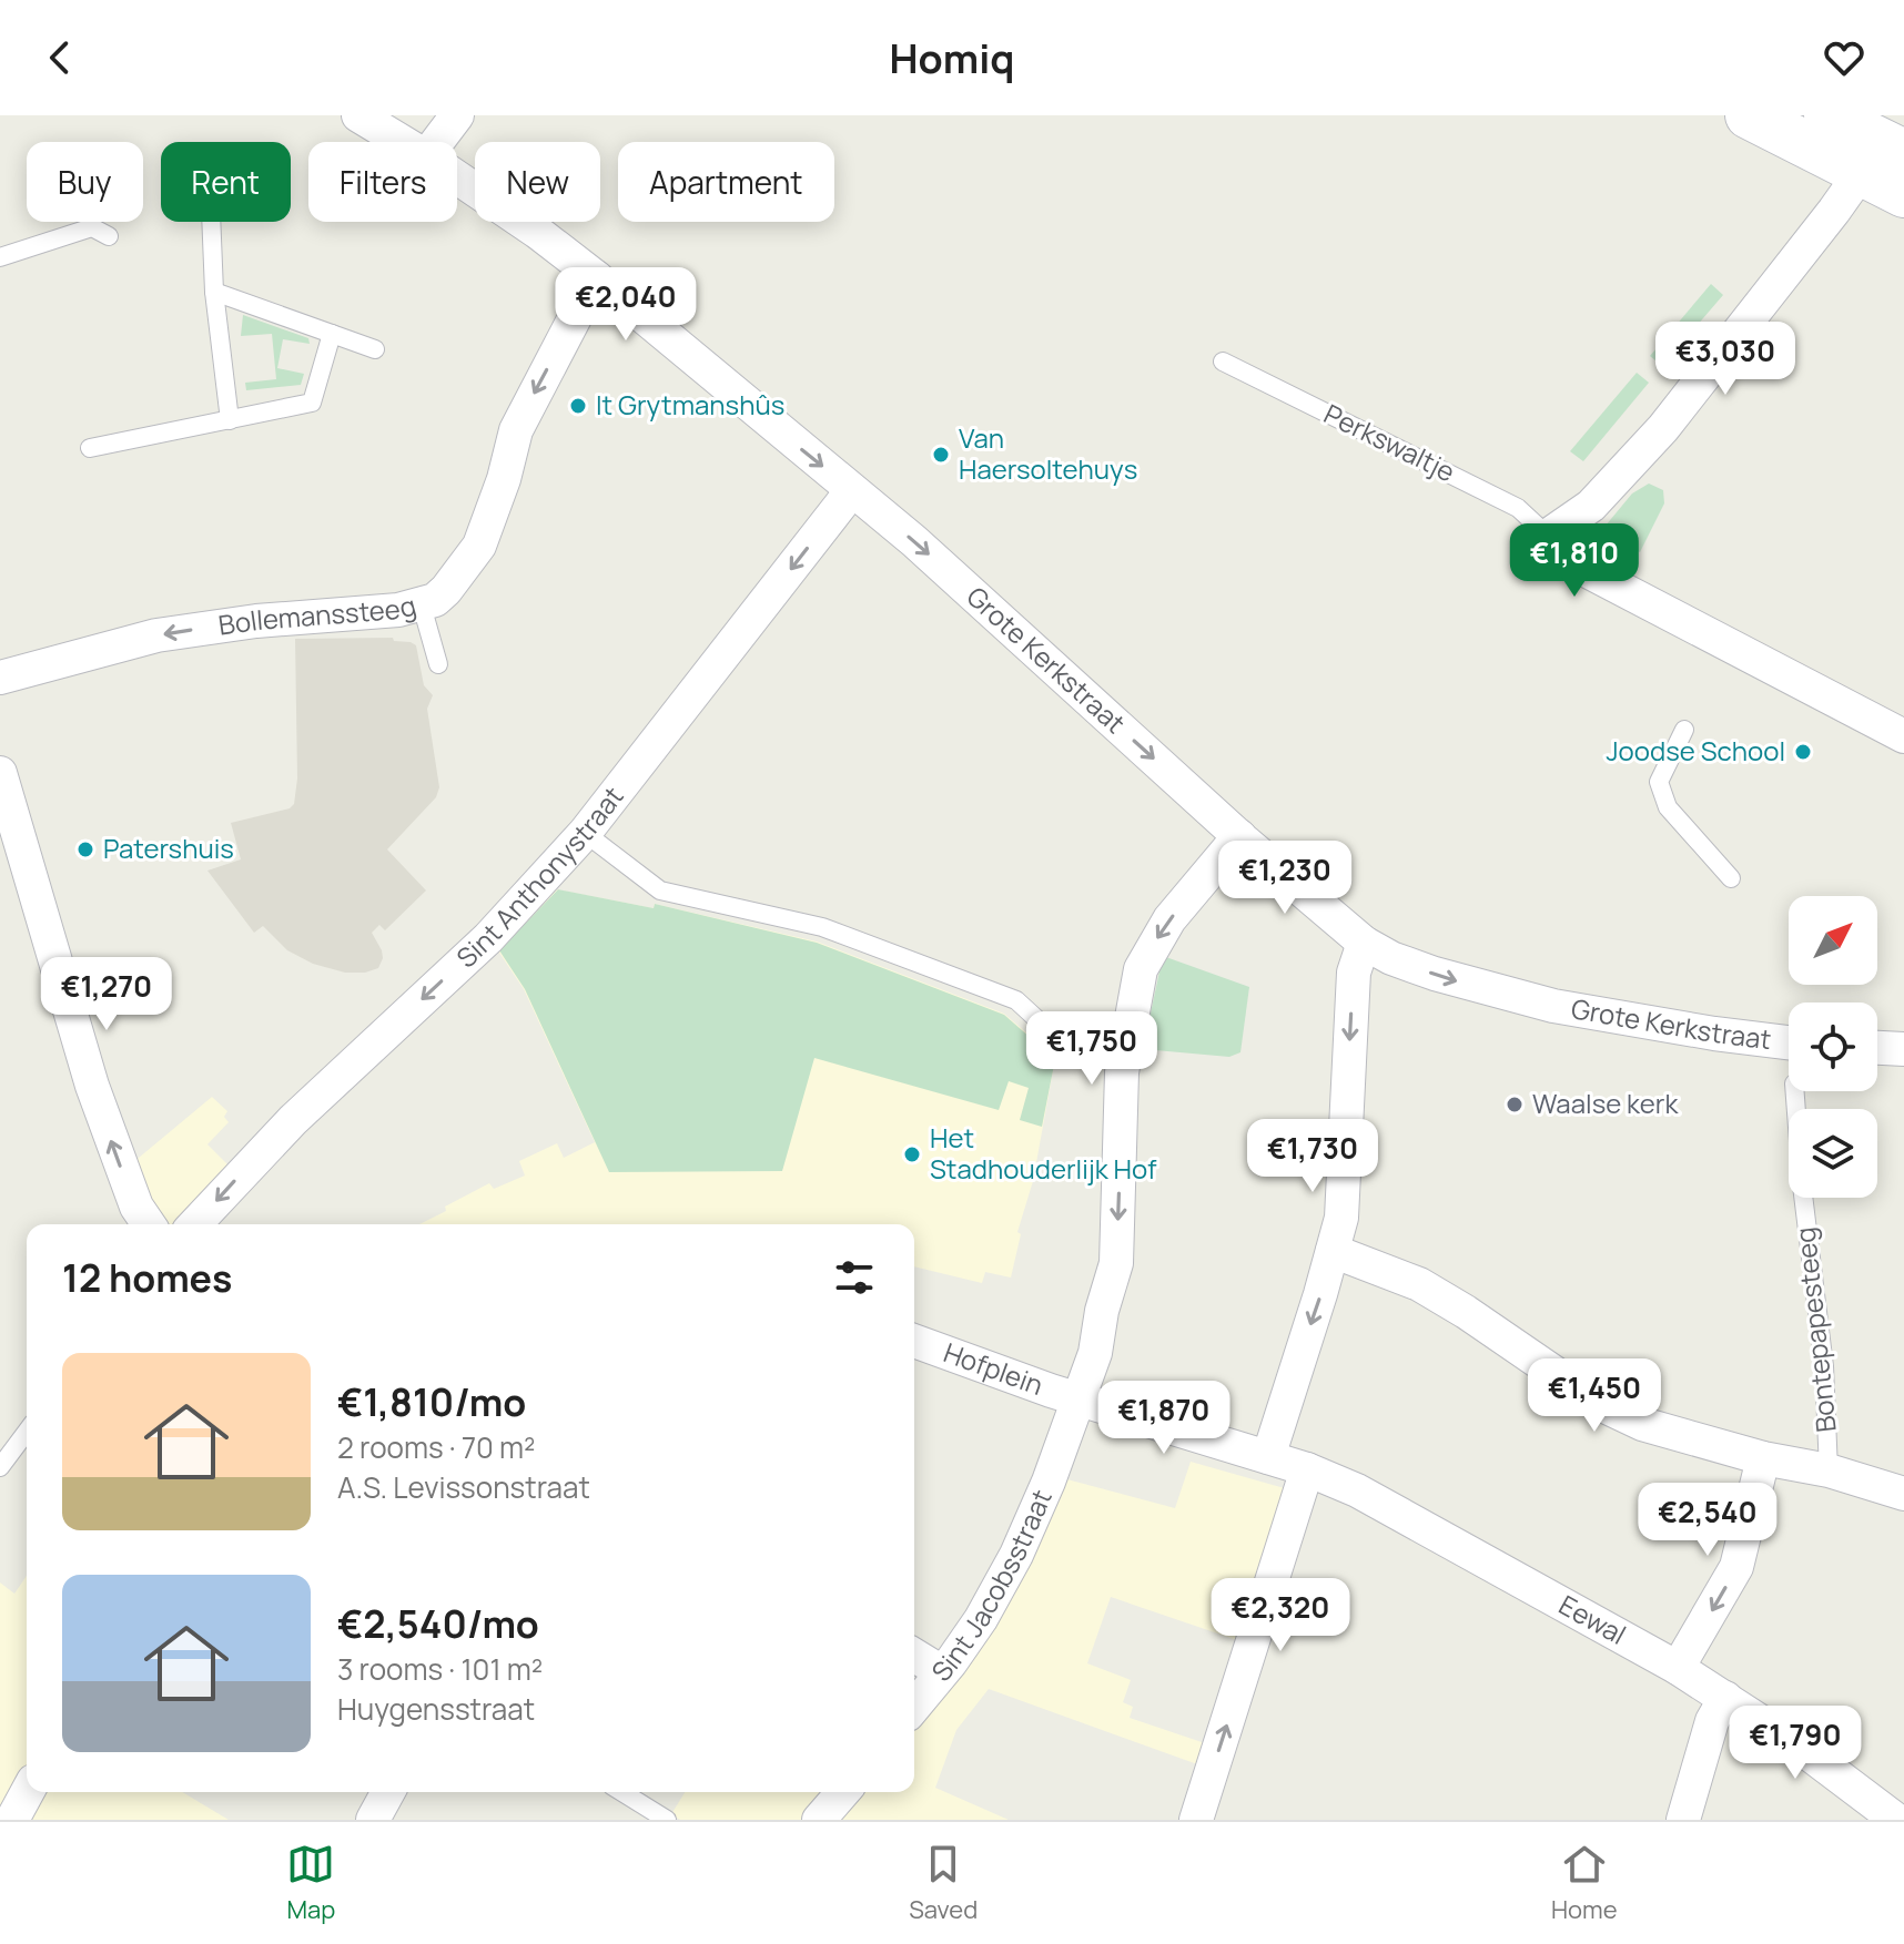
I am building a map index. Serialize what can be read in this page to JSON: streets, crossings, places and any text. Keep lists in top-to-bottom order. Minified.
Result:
{"streets":{"street":["Bollemanssteeg","Grote Kerkstraat","Sint Anthonystraat","Hofplein","Sint Jacobsstraat","Eewal"],"lane":["Perkswaltje","Bontepapesteeg"]},"crossings":[["Bollemanssteeg","Grote Kerkstraat"],["Grote Kerkstraat","Sint Anthonystraat"],["Grote Kerkstraat","Sint Jacobsstraat"],["Hofplein","Sint Jacobsstraat"],["Hofplein","Eewal"]],"one_way":["Bollemanssteeg","Grote Kerkstraat","Sint Anthonystraat"],"places":["It Grytmanshûs","Van Haersoltehuys","Joodse School","Patershuis","Waalse kerk","Het Stadhouderlijk Hof"],"north":"top right","page":{"header":"Homiq","chip":["Buy","Rent","Filters","New","Apartment"],"price":["€2,040","€3,030","€1,810","€1,230","€1,270","€1,750","€1,730","€1,450","€1,870","€2,540","€2,320","€1,790"],"heading":"12 homes","list":[{"name":"€1,810/mo","note":"2 rooms · 70 m² · A.S. Levissonstraat"},{"name":"€2,540/mo","note":"3 rooms · 101 m² · Huygensstraat"}],"tabs":["Map","Saved","Home"]}}
